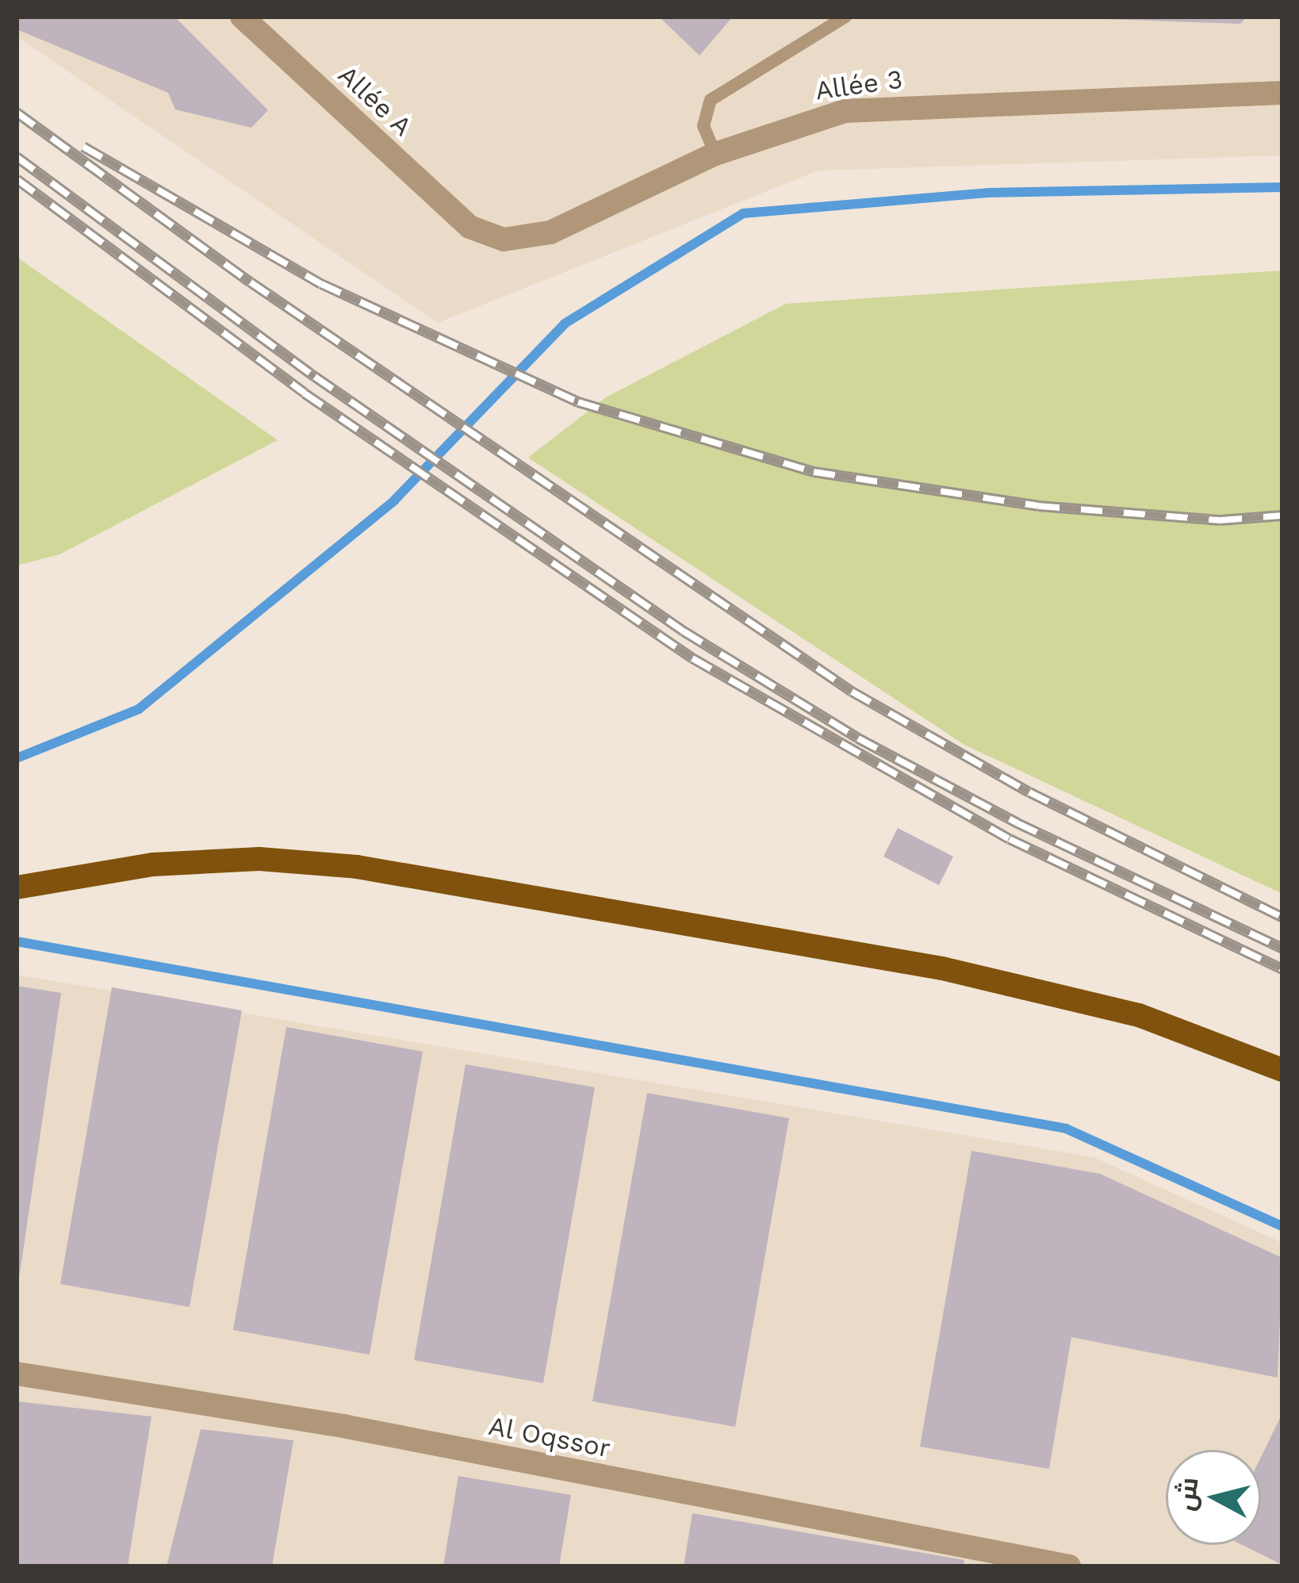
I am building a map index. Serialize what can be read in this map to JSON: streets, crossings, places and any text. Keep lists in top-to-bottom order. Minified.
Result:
{"streets":{"street":["Allée 3","Allée A","Al Oqssor"]},"crossings":[["Allée 3","Allée A"]],"north":"left"}
